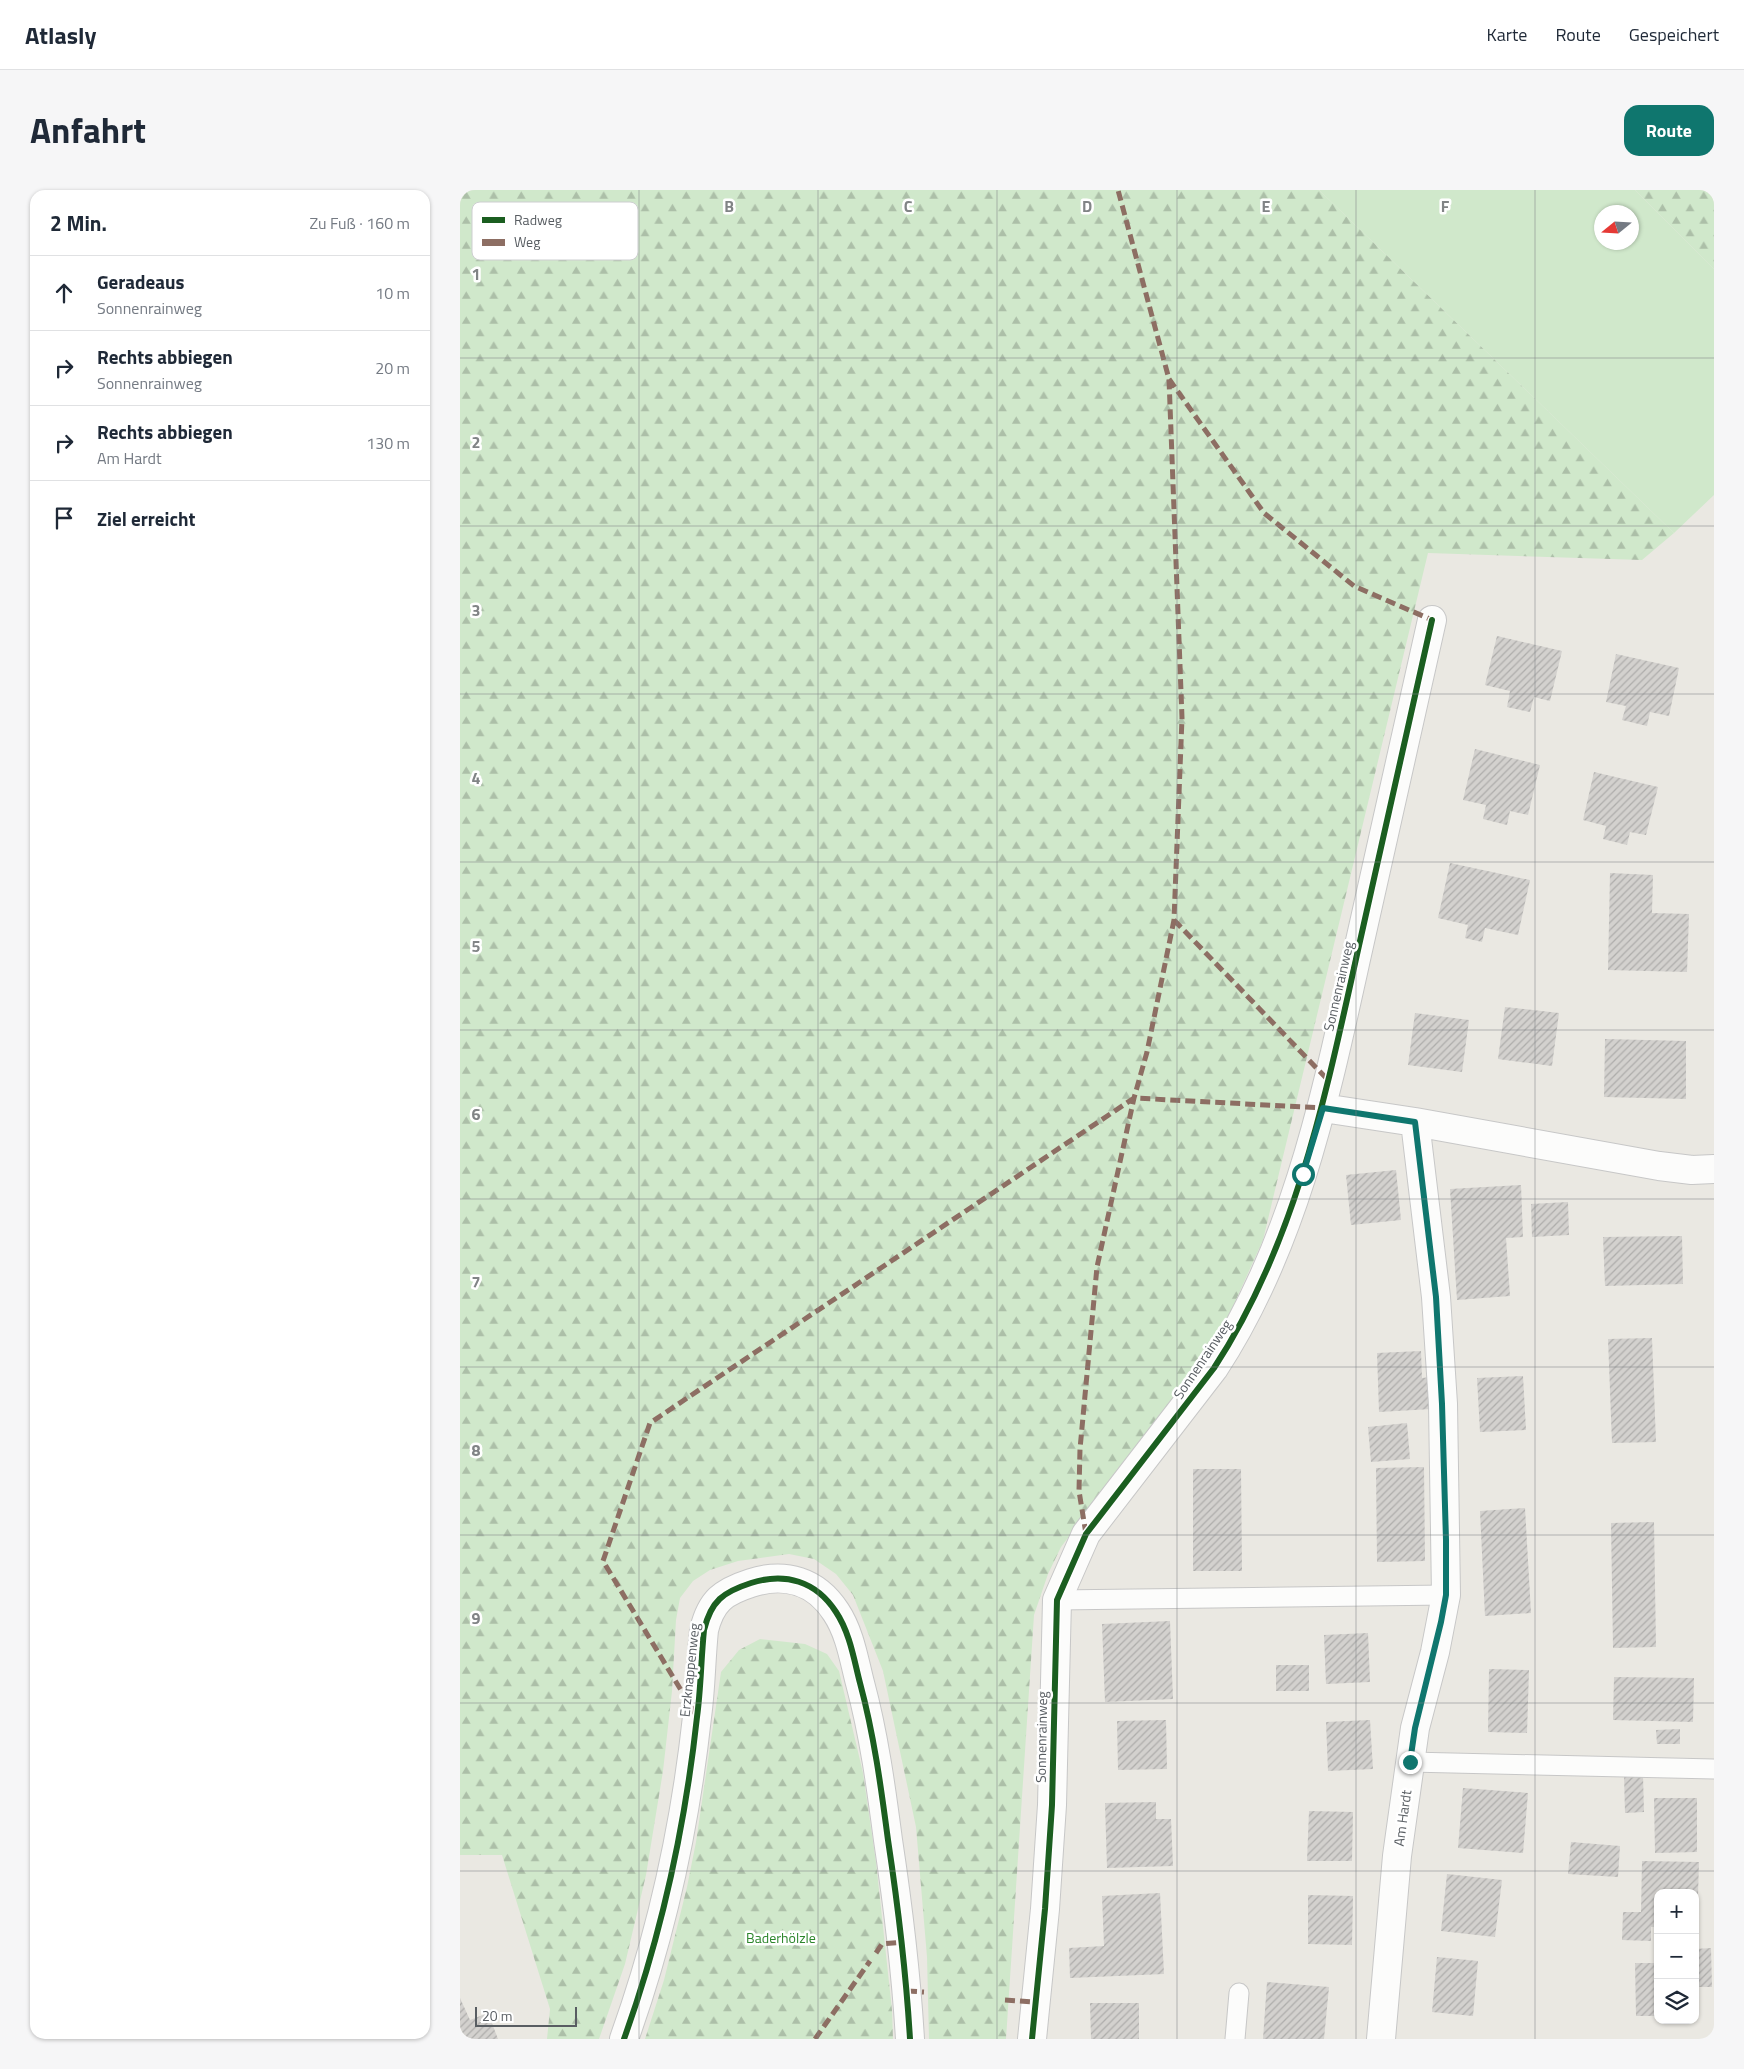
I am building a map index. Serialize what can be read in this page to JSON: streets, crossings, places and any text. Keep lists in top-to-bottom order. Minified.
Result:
{"streets":{"street":["Sonnenrainweg","Erzknappenweg","Am Hardt"]},"parks":["Baderhölzle"],"legend":["Radweg","Weg"],"scale_bar":"20 m","north":"left","page":{"header":"Atlasly","nav":["Karte","Route","Gespeichert"],"title":"Anfahrt","buttons":"Route","heading":["2 Min.","Zu Fuß · 160 m"],"list":[["Geradeaus","Sonnenrainweg","10 m"],["Rechts abbiegen","Sonnenrainweg","20 m"],["Rechts abbiegen","Am Hardt","130 m"],"Ziel erreicht"],"map_buttons":["+","−"],"scale":"20 m"},"grid":{"columns":["B","C","D","E","F"],"rows":["1","2","3","4","5","6","7","8","9"]}}
